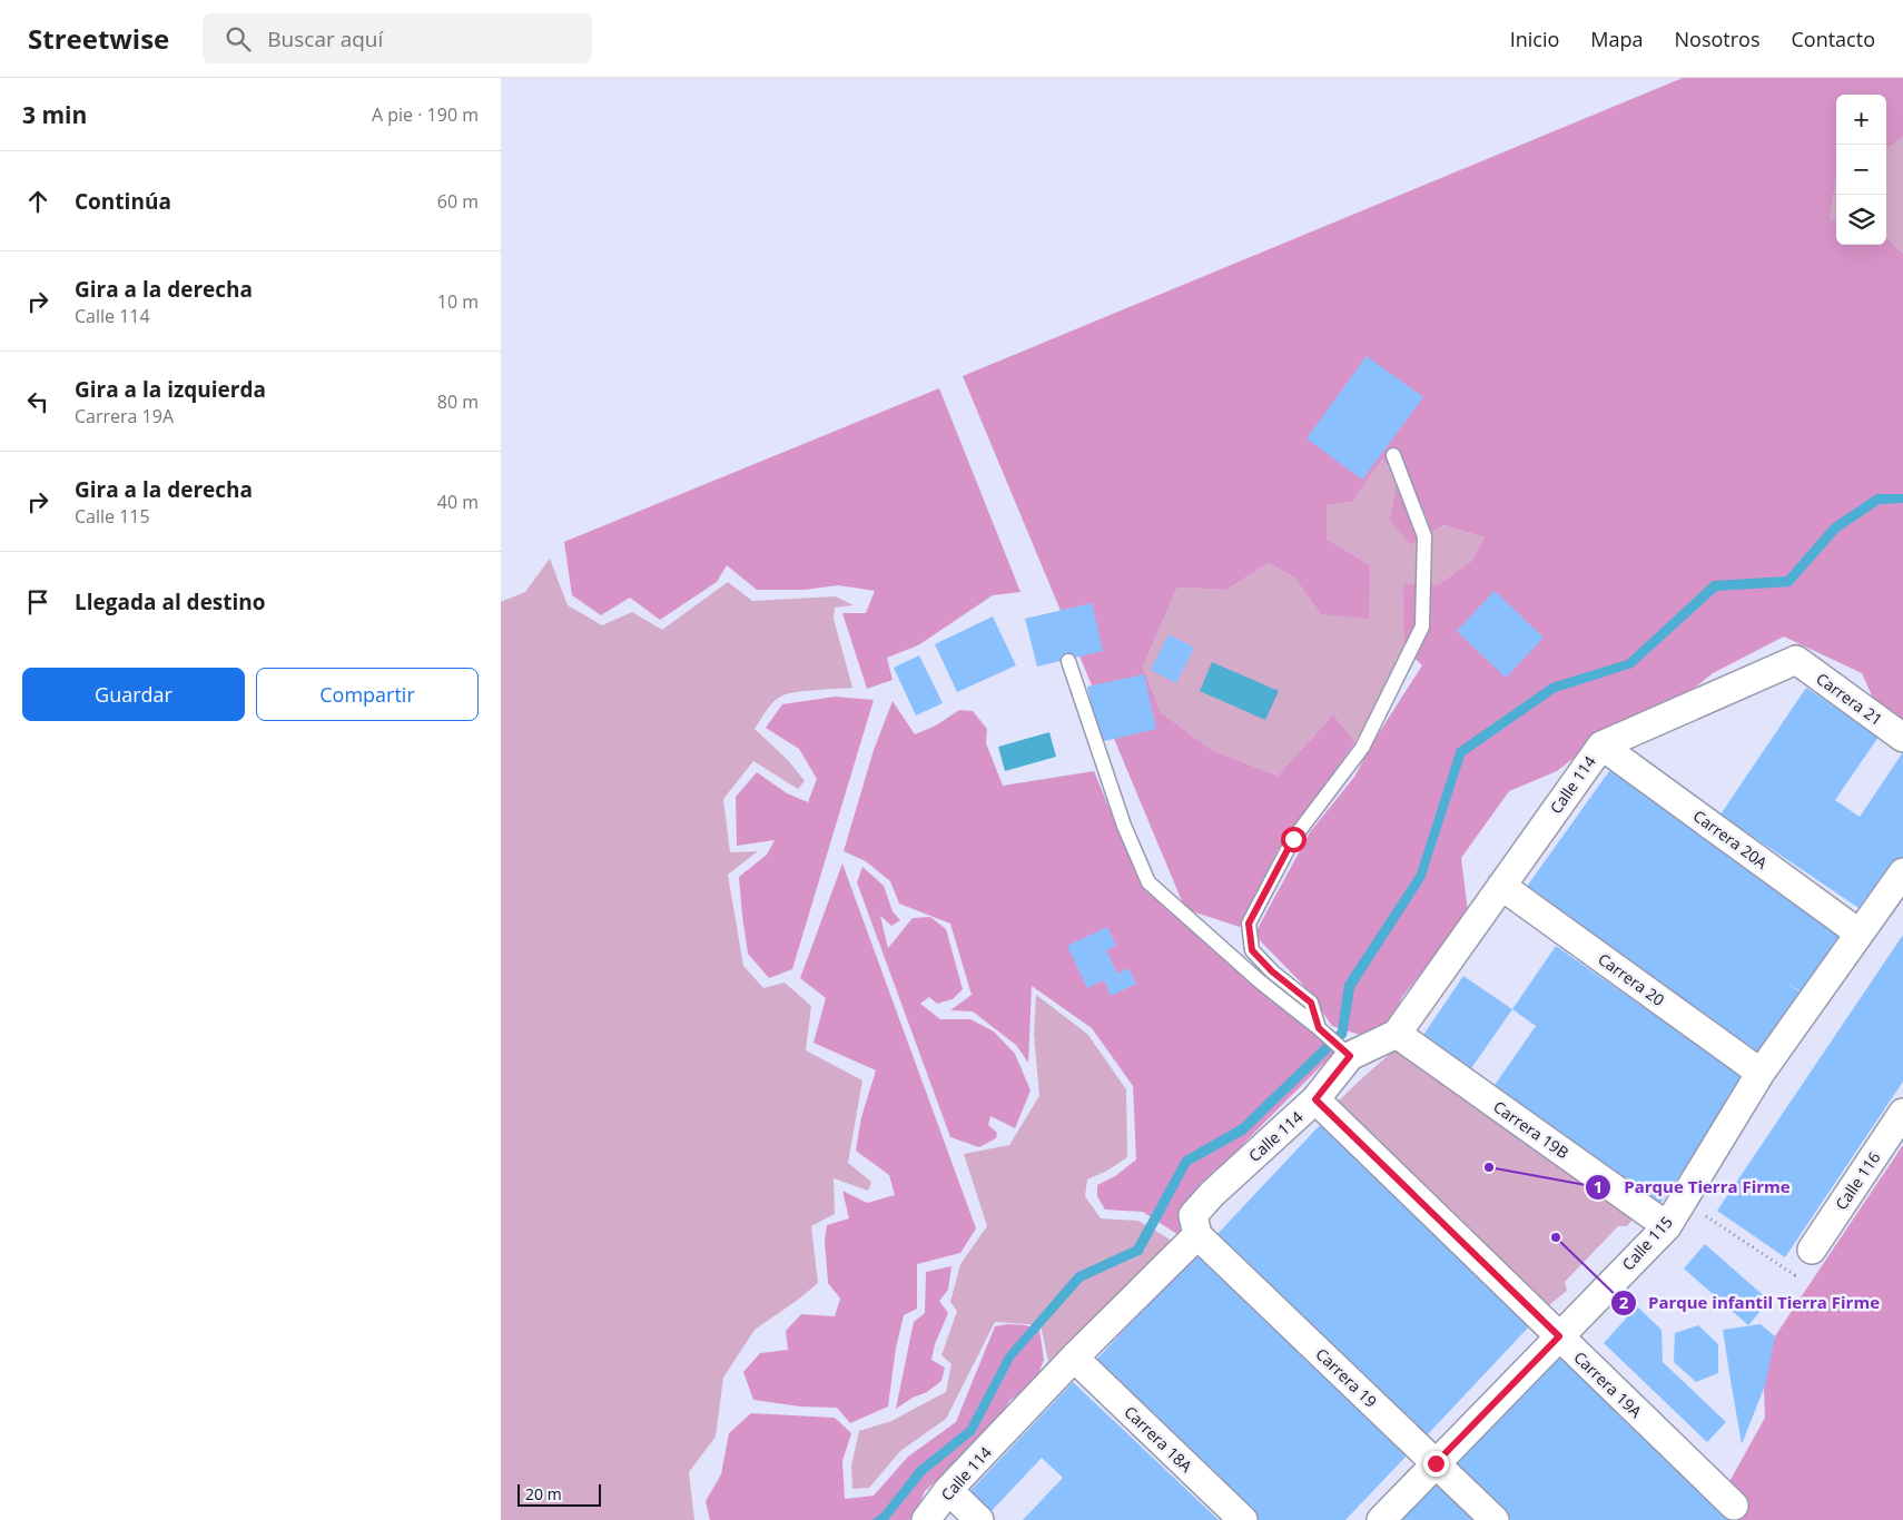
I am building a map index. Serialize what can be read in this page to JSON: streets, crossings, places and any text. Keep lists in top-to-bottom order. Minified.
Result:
{"streets":{"street":["Carrera 21","Calle 114","Carrera 20A","Carrera 20","Carrera 19B","Calle 116","Calle 115","Carrera 19","Carrera 19A","Carrera 18A"]},"crossings":[["Carrera 21","Calle 114"],["Calle 114","Carrera 20A"],["Calle 114","Carrera 20"],["Calle 114","Carrera 19B"],["Calle 114","Carrera 19"],["Calle 114","Carrera 19A"],["Calle 114","Carrera 18A"],["Carrera 20A","Calle 115"],["Carrera 20","Calle 115"],["Carrera 19B","Calle 115"],["Calle 115","Carrera 19"],["Calle 115","Carrera 19A"]],"places":["Parque Tierra Firme","Parque infantil Tierra Firme"],"scale_bar":"20 m","page":{"header":"Streetwise","search":"Buscar aquí","nav":["Inicio","Mapa","Nosotros","Contacto"],"heading":["3 min","A pie · 190 m"],"map_buttons":["+","−"],"list":[["Continúa","60 m"],["Gira a la derecha","Calle 114","10 m"],["Gira a la izquierda","Carrera 19A","80 m"],["Gira a la derecha","Calle 115","40 m"],"Llegada al destino"],"buttons":["Guardar","Compartir"],"scale":"20 m"}}
